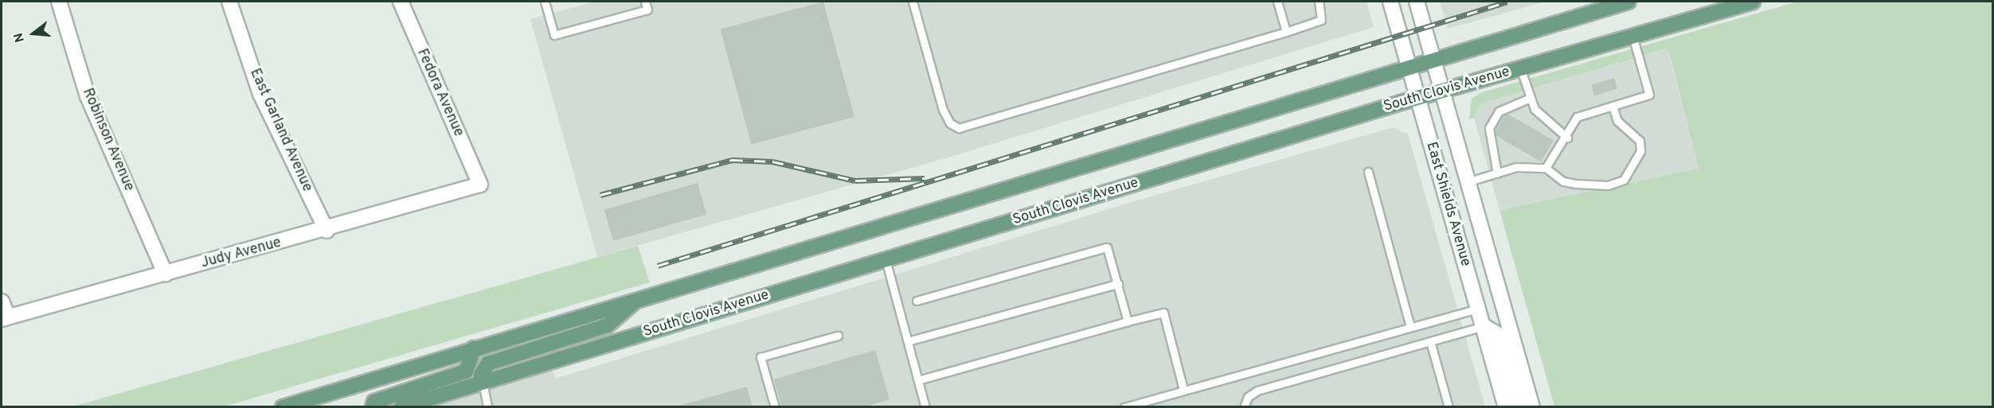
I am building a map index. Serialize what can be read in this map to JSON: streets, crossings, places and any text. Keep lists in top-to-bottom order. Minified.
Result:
{"streets":{"main road":["South Clovis Avenue"],"street":["Fedora Avenue","East Garland Avenue","Robinson Avenue","East Shields Avenue","Judy Avenue"]},"crossings":[["South Clovis Avenue","East Shields Avenue"],["Fedora Avenue","Judy Avenue"],["East Garland Avenue","Judy Avenue"],["Robinson Avenue","Judy Avenue"]],"north":"left"}
